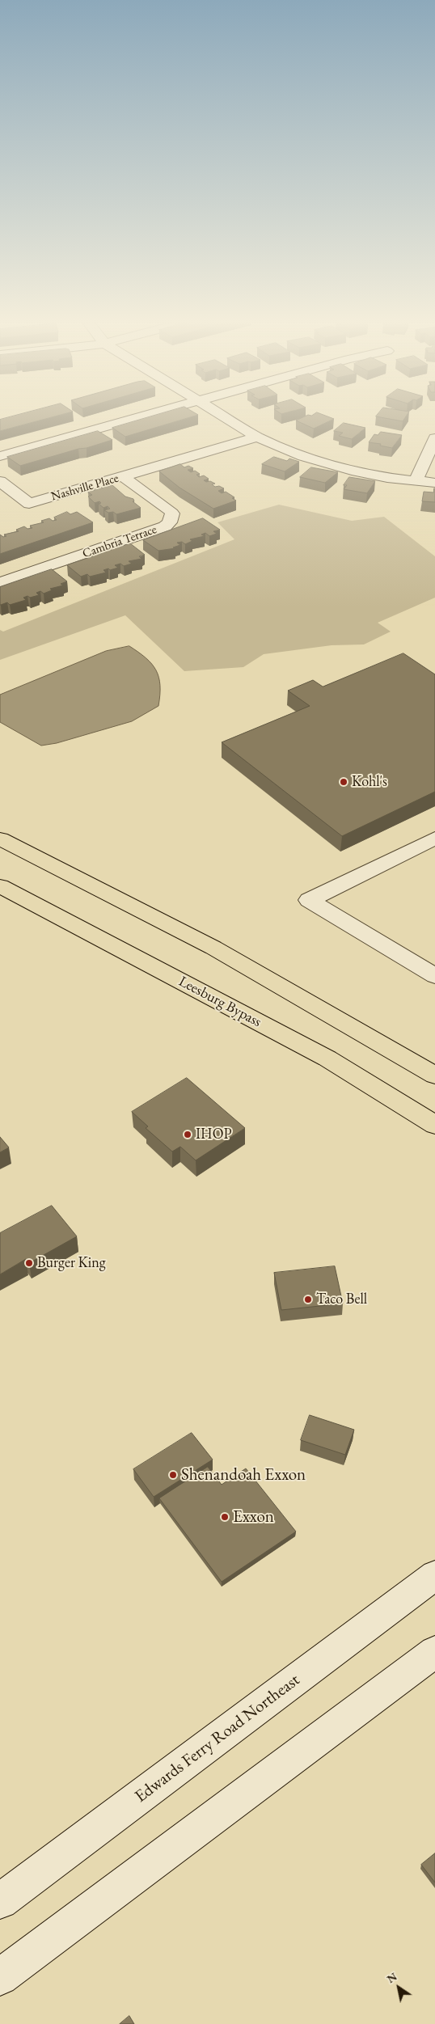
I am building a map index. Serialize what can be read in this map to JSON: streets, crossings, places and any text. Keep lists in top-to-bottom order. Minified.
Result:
{"streets":{"highway":["Leesburg Bypass"],"street":["Nashville Place","Cambria Terrace","Edwards Ferry Road Northeast"]},"crossings":[["Nashville Place","Cambria Terrace"]],"places":["Kohl's","IHOP","Burger King","Taco Bell","Shenandoah Exxon","Exxon"],"north":"top left"}
